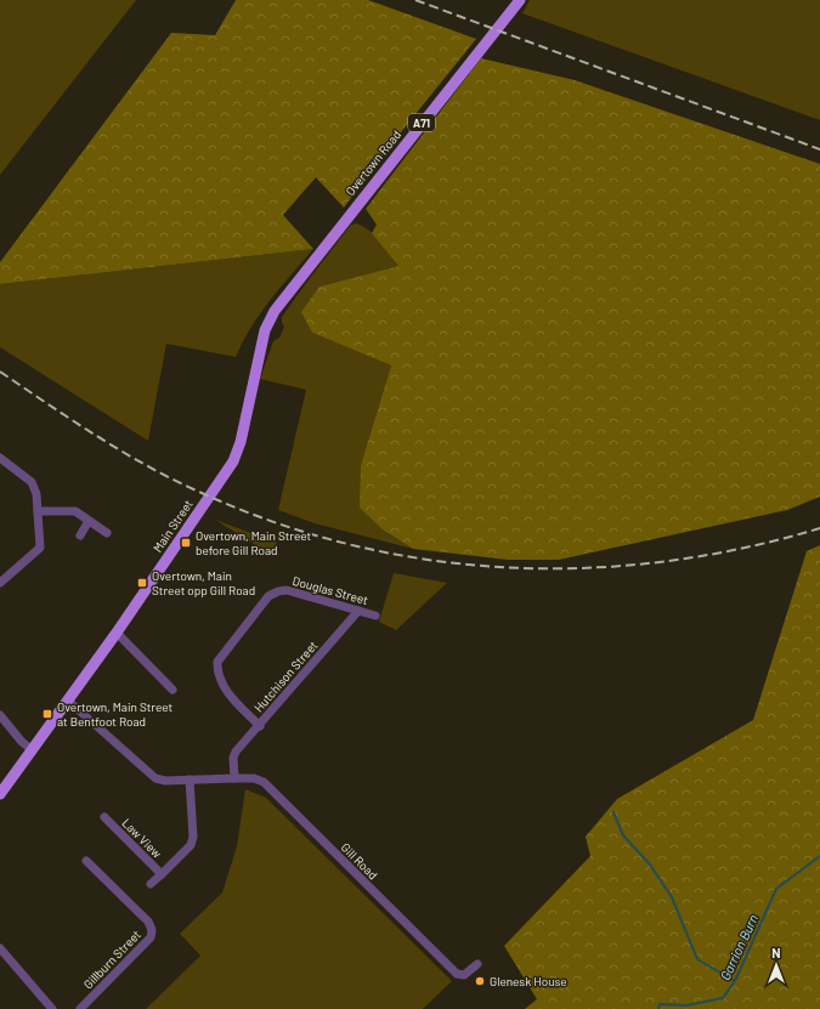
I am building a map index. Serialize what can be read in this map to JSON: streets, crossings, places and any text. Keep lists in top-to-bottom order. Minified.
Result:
{"streets":{"main road":["A71","Overtown Road","Main Street"],"street":["Douglas Street","Hutchison Street","Law View","Gill Road","Gillburn Street"]},"crossings":[["Overtown Road","Main Street"],["Main Street","Gill Road"],["Douglas Street","Hutchison Street"],["Hutchison Street","Gill Road"],["Law View","Gill Road"]],"water":["Garrion Burn"],"places":{"transit":["Overtown, Main Street before Gill Road","Overtown, Main Street opp Gill Road","Overtown, Main Street at Bentfoot Road"],"other":["Glenesk House"]},"north":"top"}
